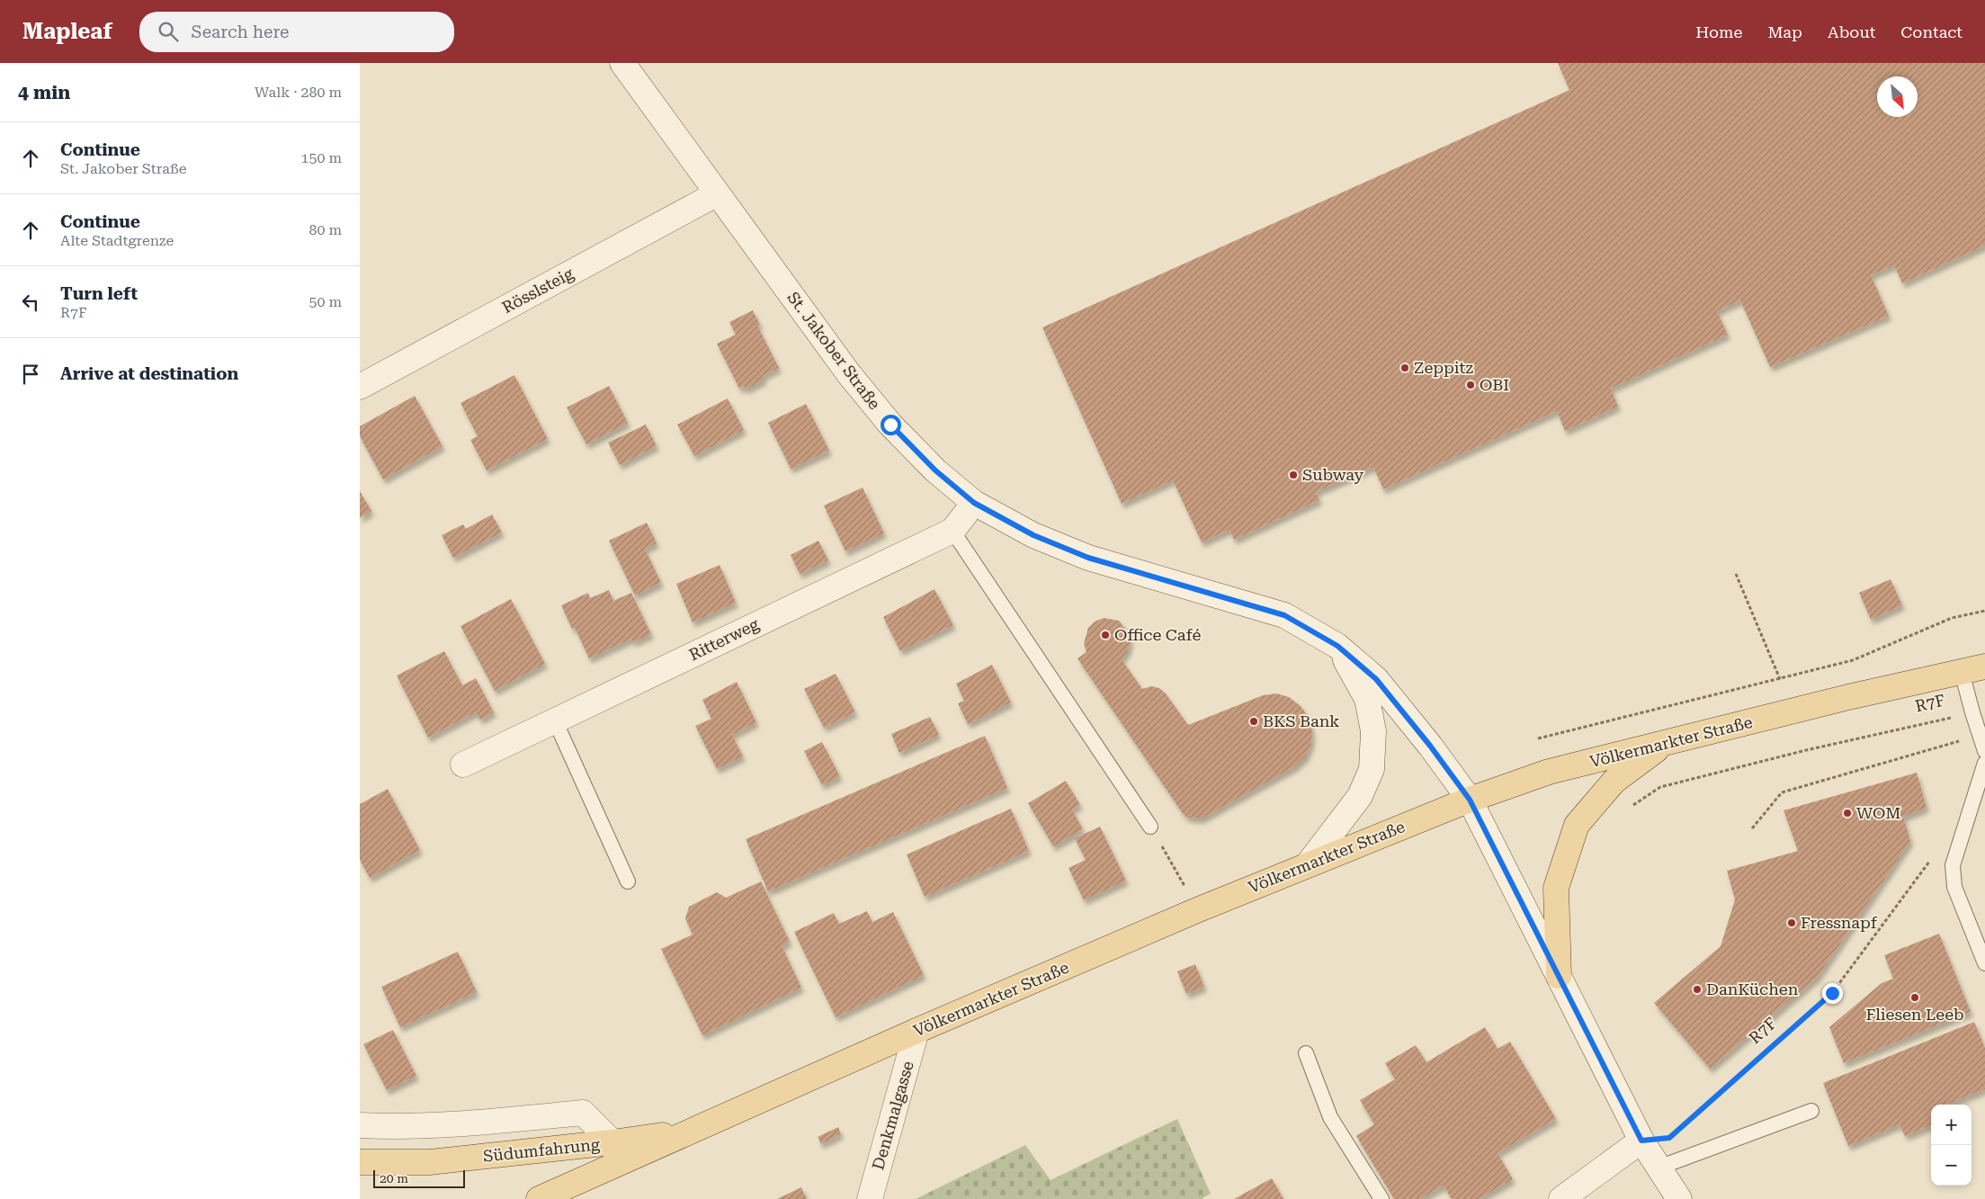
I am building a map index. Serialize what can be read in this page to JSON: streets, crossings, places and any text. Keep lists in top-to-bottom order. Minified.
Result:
{"streets":{"main road":["Völkermarkter Straße","Südumfahrung"],"street":["Rösslsteig","St. Jakober Straße","Ritterweg","Denkmalgasse"],"path":["R7F"]},"crossings":[["Rösslsteig","St. Jakober Straße"],["St. Jakober Straße","Ritterweg"],["St. Jakober Straße","R7F"],["St. Jakober Straße","Völkermarkter Straße"],["Völkermarkter Straße","Denkmalgasse"],["Völkermarkter Straße","Südumfahrung"]],"places":["Zeppitz","OBI","Subway","Office Café","BKS Bank","WOM","Fressnapf","DanKüchen","Fliesen Leeb"],"scale_bar":"20 m","north":"bottom right","page":{"header":"Mapleaf","search":"Search here","nav":["Home","Map","About","Contact"],"heading":["4 min","Walk · 280 m"],"list":[["Continue","St. Jakober Straße","150 m"],["Continue","Alte Stadtgrenze","80 m"],["Turn left","R7F","50 m"],"Arrive at destination"],"map_buttons":["+","−"],"scale":"20 m"}}
